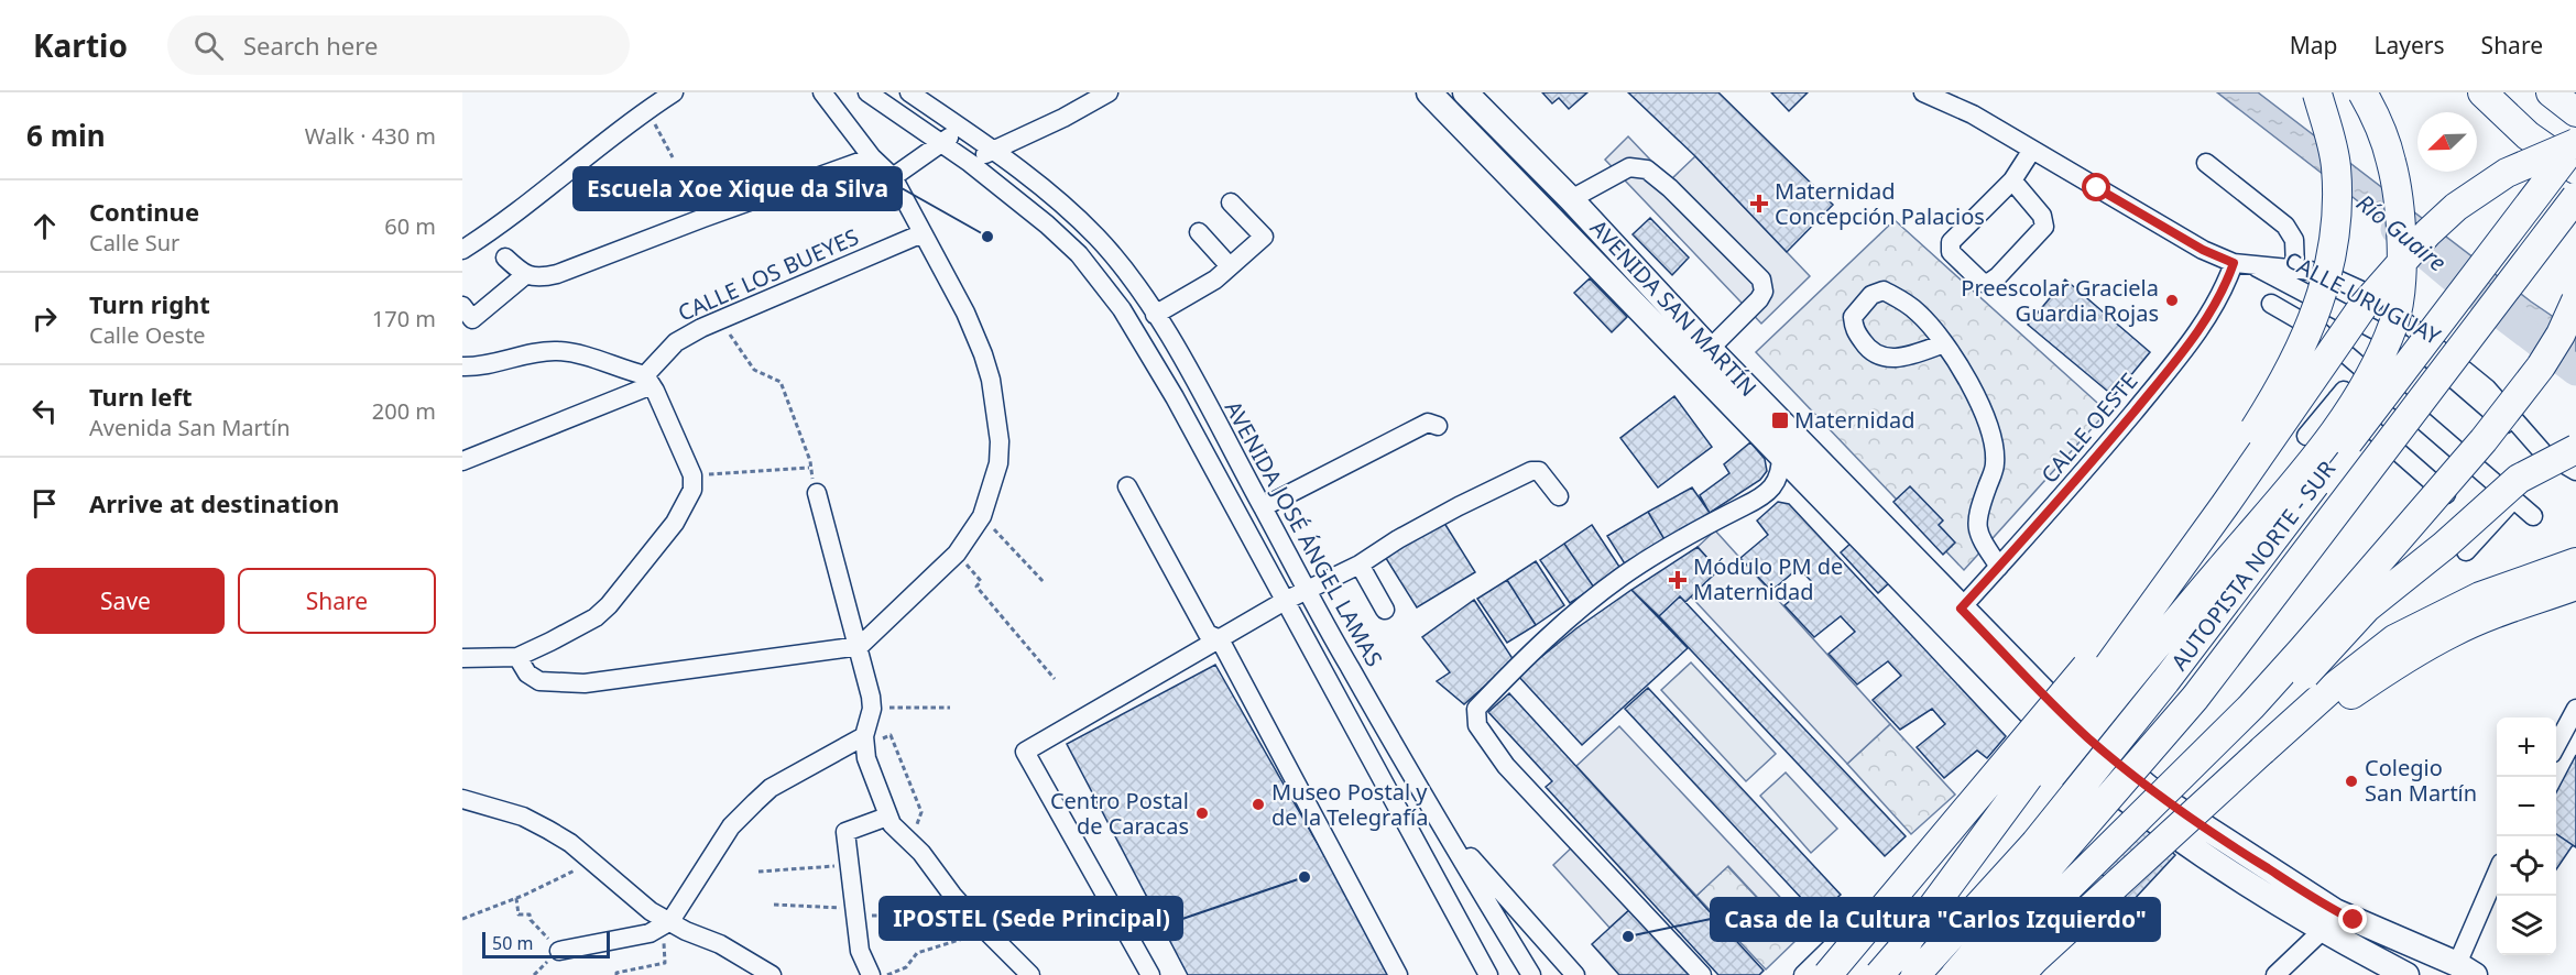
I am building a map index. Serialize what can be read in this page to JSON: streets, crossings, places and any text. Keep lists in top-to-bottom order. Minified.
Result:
{"streets":{"highway":["AUTOPISTA NORTE - SUR"],"main road":["AVENIDA SAN MARTÍN"],"street":["CALLE LOS BUEYES","CALLE URUGUAY","CALLE OESTE","AVENIDA JOSÉ ÁNGEL LAMAS"]},"crossings":[["CALLE URUGUAY","CALLE OESTE"],["AVENIDA SAN MARTÍN","CALLE OESTE"]],"water":["Río Guaire"],"places":{"health":["Maternidad Concepción Palacios","Módulo PM de Maternidad"],"other":["Escuela Xoe Xique da Silva","Preescolar Graciela Guardia Rojas","Colegio San Martín","Museo Postal y de la Telegrafía","Centro Postal de Caracas","IPOSTEL (Sede Principal)","Casa de la Cultura \"Carlos Izquierdo\""],"transit":["Maternidad"]},"scale_bar":"50 m","north":"bottom left","page":{"header":"Kartio","search":"Search here","nav":["Map","Layers","Share"],"heading":["6 min","Walk · 430 m"],"list":[["Continue","Calle Sur","60 m"],["Turn right","Calle Oeste","170 m"],["Turn left","Avenida San Martín","200 m"],"Arrive at destination"],"buttons":["Save","Share"],"map_buttons":["+","−"],"scale":"50 m"}}
